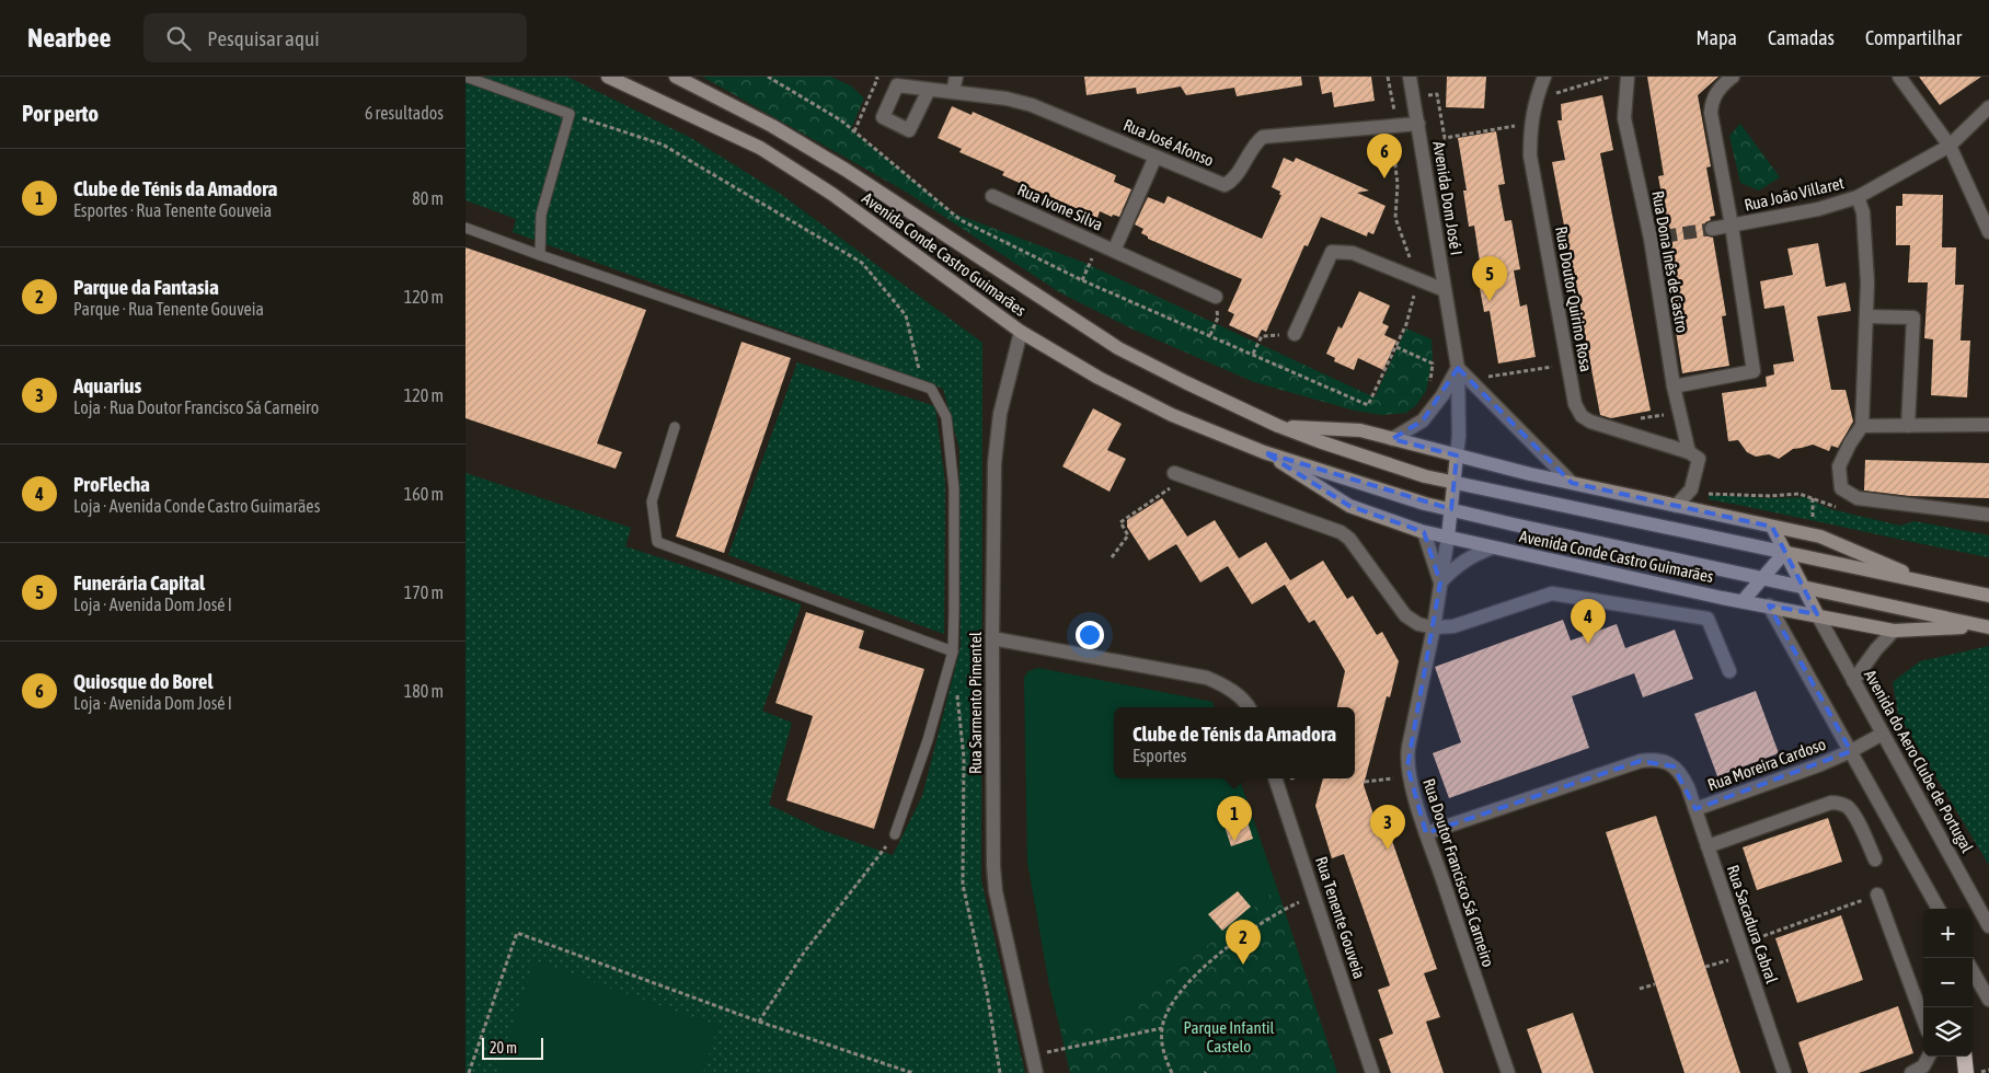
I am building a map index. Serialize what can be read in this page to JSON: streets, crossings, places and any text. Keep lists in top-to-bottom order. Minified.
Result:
{"streets":{"main road":["Avenida Conde Castro Guimarães"],"street":["Rua José Afonso","Rua João Villaret","Avenida Dom José I","Rua Ivone Silva","Rua Dona Inês de Castro","Rua Doutor Quirino Rosa","Rua Sarmento Pimentel","Avenida do Aero Clube de Portugal","Rua Moreira Cardoso","Rua Doutor Francisco Sá Carneiro","Rua Tenente Gouveia","Rua Sacadura Cabral"]},"crossings":[["Rua José Afonso","Avenida Dom José I"],["Rua José Afonso","Rua Ivone Silva"],["Rua João Villaret","Rua Dona Inês de Castro"],["Avenida Dom José I","Avenida Conde Castro Guimarães"],["Avenida Conde Castro Guimarães","Rua Dona Inês de Castro"],["Avenida Conde Castro Guimarães","Rua Sarmento Pimentel"],["Avenida Conde Castro Guimarães","Avenida do Aero Clube de Portugal"],["Avenida Conde Castro Guimarães","Rua Doutor Francisco Sá Carneiro"],["Rua Dona Inês de Castro","Rua Doutor Quirino Rosa"],["Avenida do Aero Clube de Portugal","Rua Moreira Cardoso"],["Rua Moreira Cardoso","Rua Sacadura Cabral"],["Rua Doutor Francisco Sá Carneiro","Rua Sacadura Cabral"]],"parks":["Parque Infantil Castelo"],"scale_bar":"20 m","page":{"header":"Nearbee","search":"Pesquisar aqui","nav":["Mapa","Camadas","Compartilhar"],"heading":["Por perto","6 resultados"],"pins":["6","5","4","1","3","2"],"list":[{"mark":"1","name":"Clube de Ténis da Amadora","note":"Esportes · Rua Tenente Gouveia","value":"80 m"},{"mark":"2","name":"Parque da Fantasia","note":"Parque · Rua Tenente Gouveia","value":"120 m"},{"mark":"3","name":"Aquarius","note":"Loja · Rua Doutor Francisco Sá Carneiro","value":"120 m"},{"mark":"4","name":"ProFlecha","note":"Loja · Avenida Conde Castro Guimarães","value":"160 m"},{"mark":"5","name":"Funerária Capital","note":"Loja · Avenida Dom José I","value":"170 m"},{"mark":"6","name":"Quiosque do Borel","note":"Loja · Avenida Dom José I","value":"180 m"}],"popup":["Clube de Ténis da Amadora","Esportes"],"map_buttons":["+","−"],"scale":"20 m"}}
